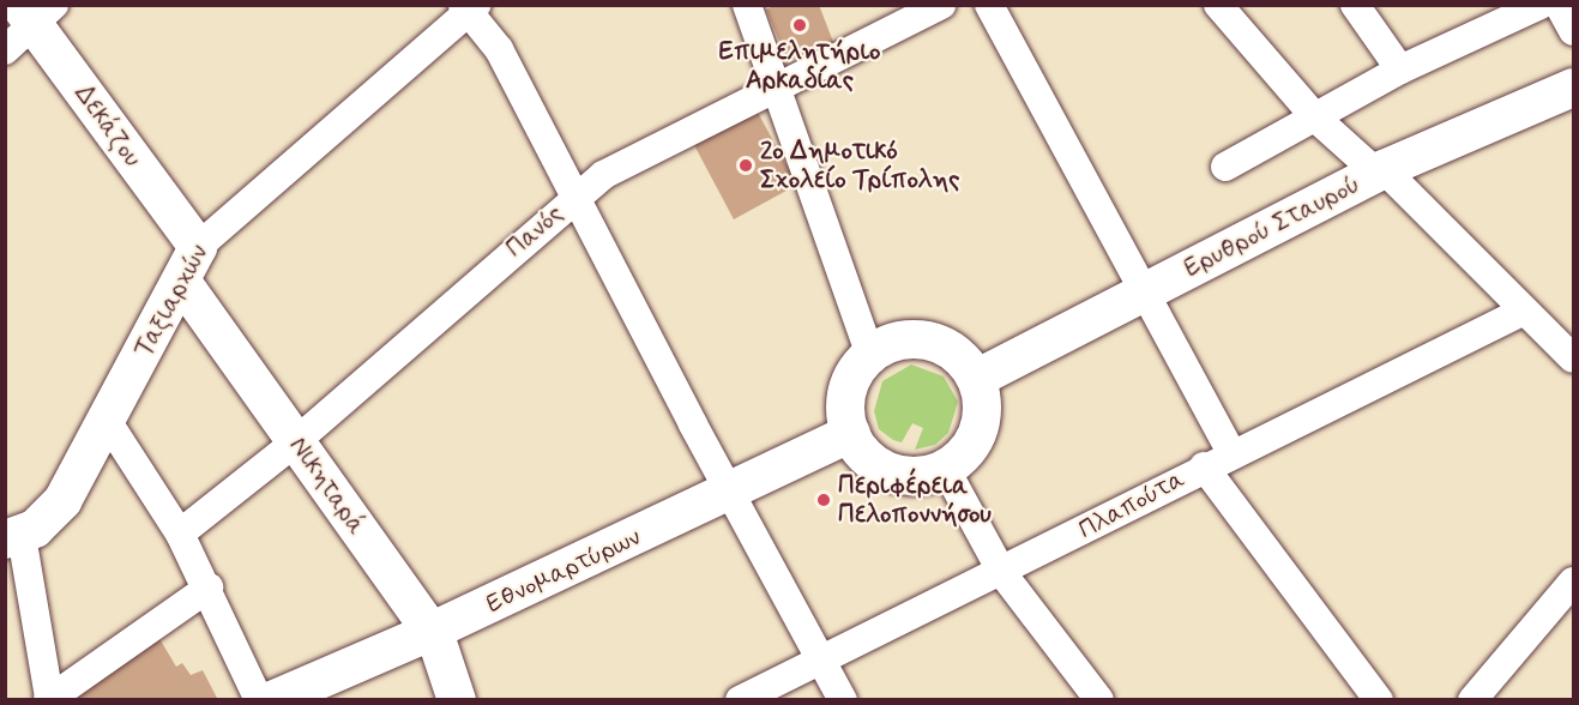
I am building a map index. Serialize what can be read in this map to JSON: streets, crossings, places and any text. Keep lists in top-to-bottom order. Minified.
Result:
{"streets":{"main road":["Δεκάζου","Ερυθρού Σταυρού","Ταξιαρχών","Νικηταρά","Εθνομαρτύρων"],"street":["Πανός","Πλαπούτα"]},"crossings":[["Δεκάζου","Ταξιαρχών"],["Ερυθρού Σταυρού","Εθνομαρτύρων"],["Πανός","Νικηταρά"],["Ταξιαρχών","Νικηταρά"],["Νικηταρά","Εθνομαρτύρων"]],"places":["Επιμελητήριο Αρκαδίας","2ο Δημοτικό Σχολείο Τρίπολης","Περιφέρεια Πελοποννήσου"]}
